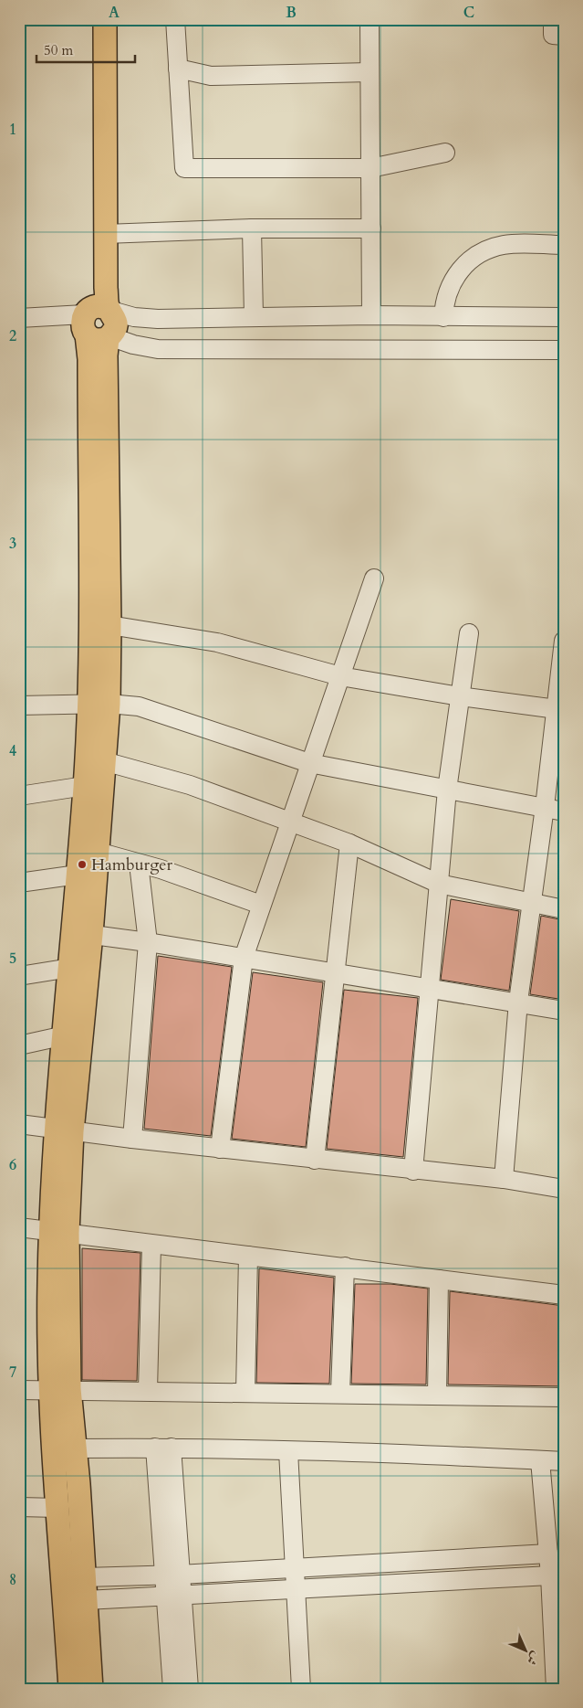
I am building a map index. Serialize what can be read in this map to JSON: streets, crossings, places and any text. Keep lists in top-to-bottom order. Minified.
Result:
{"places":["Hamburger"],"scale_bar":"50 m","north":"bottom right","grid":{"columns":["A","B","C"],"rows":["1","2","3","4","5","6","7","8"]}}
